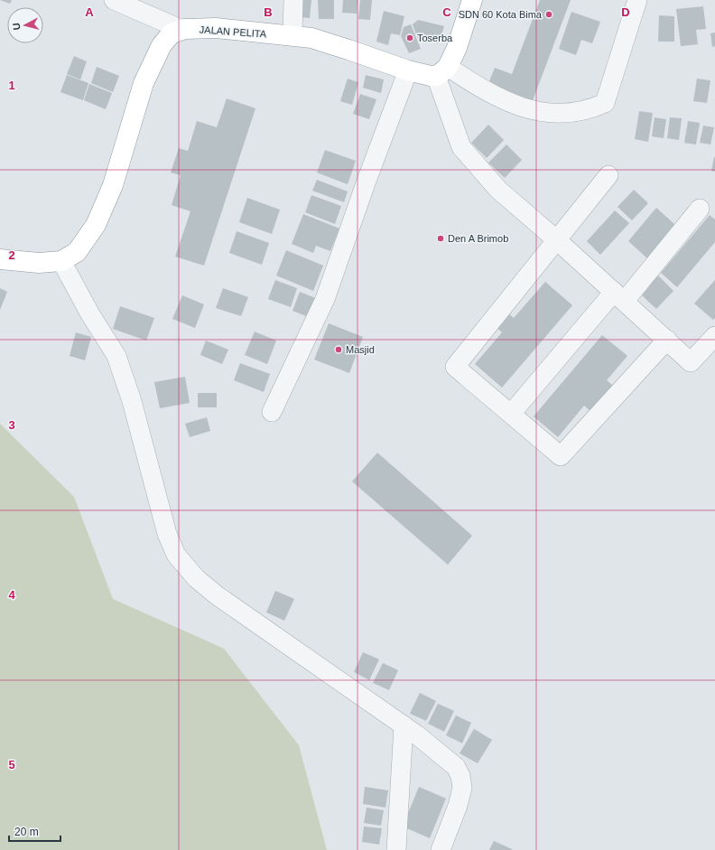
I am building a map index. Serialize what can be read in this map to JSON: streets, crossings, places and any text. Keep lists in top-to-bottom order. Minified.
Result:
{"streets":{"highway":["JALAN PELITA"]},"places":["SDN 60 Kota Bima","Toserba","Den A Brimob","Masjid"],"scale_bar":"20 m","north":"left","grid":{"columns":["A","B","C","D"],"rows":["1","2","3","4","5"]}}
